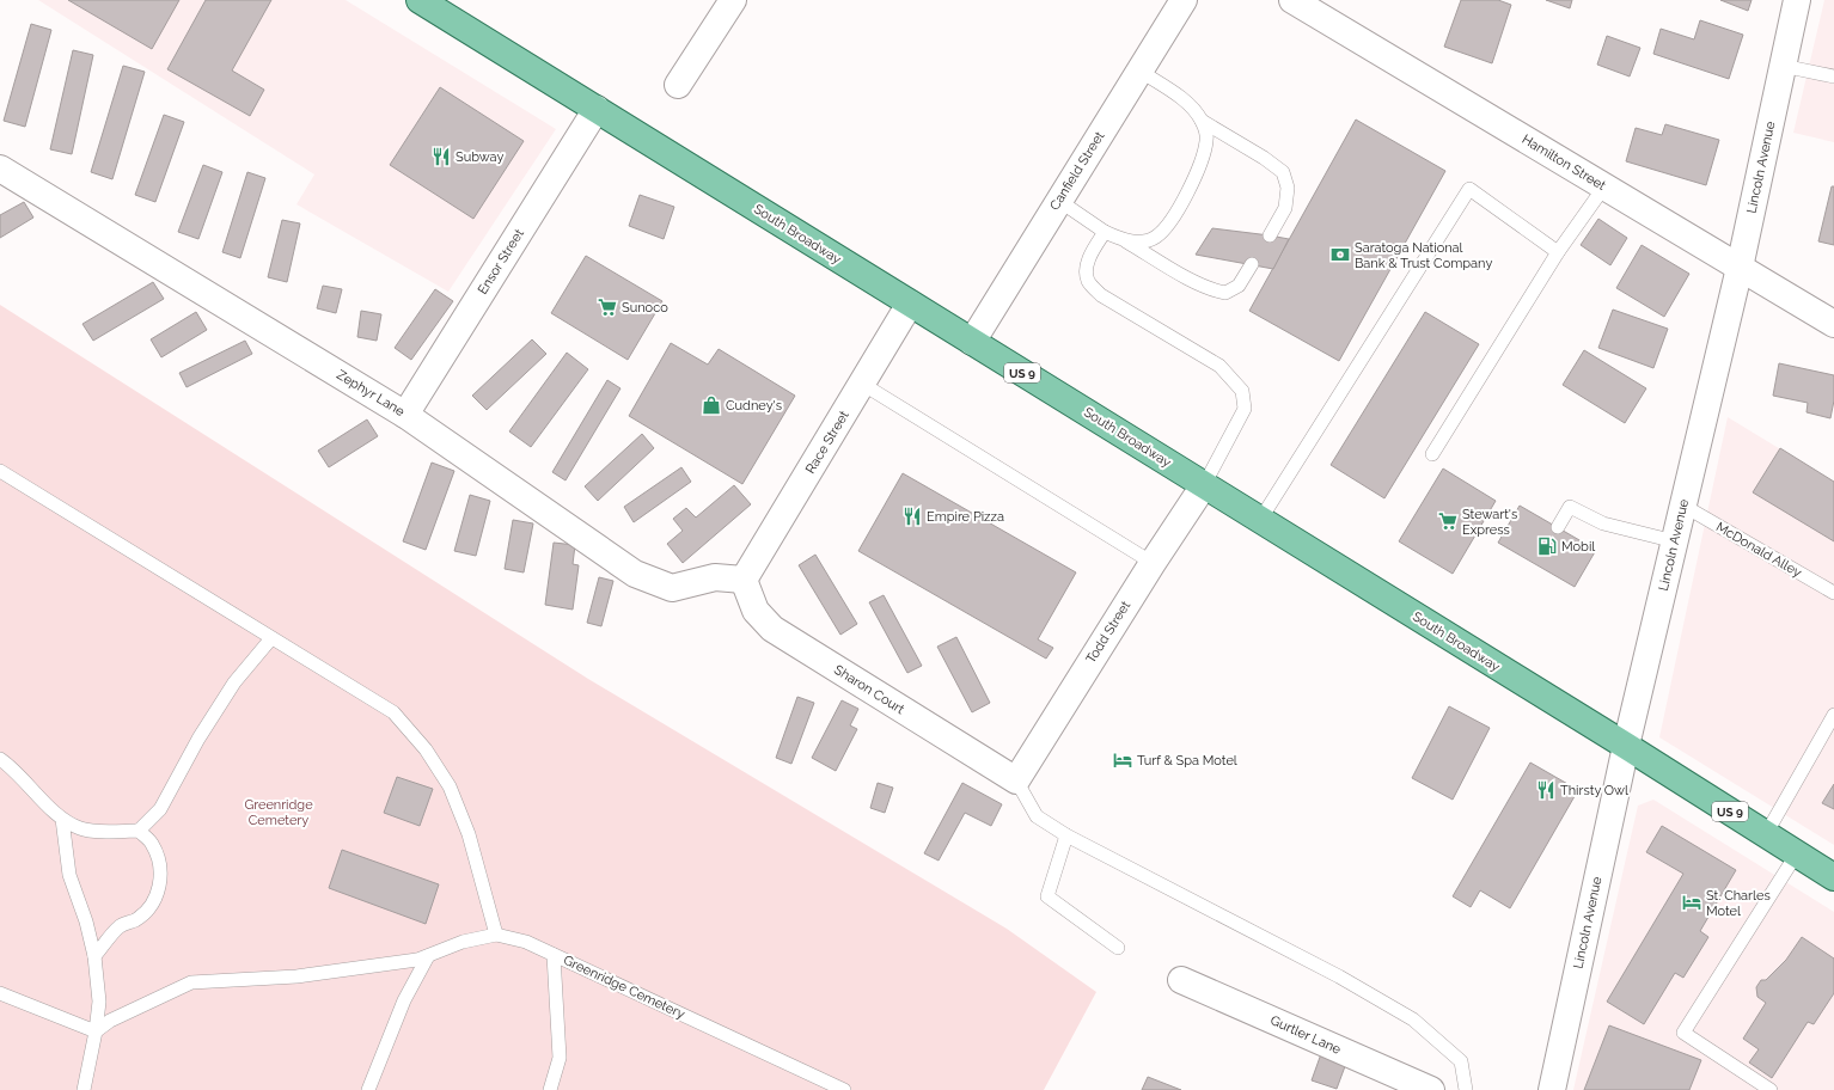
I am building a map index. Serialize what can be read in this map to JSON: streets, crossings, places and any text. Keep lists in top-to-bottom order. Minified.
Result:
{"streets":{"main road":["South Broadway","US 9"],"street":["Hamilton Street","Lincoln Avenue","Canfield Street","Ensor Street","Zephyr Lane","Race Street","Todd Street","Sharon Court","Gurtler Lane"],"lane":["McDonald Alley","Greenridge Cemetery"]},"crossings":[["Hamilton Street","Lincoln Avenue"],["Lincoln Avenue","South Broadway"],["Lincoln Avenue","McDonald Alley"],["Canfield Street","South Broadway"],["South Broadway","Ensor Street"],["South Broadway","Race Street"],["South Broadway","Todd Street"],["Ensor Street","Zephyr Lane"],["Zephyr Lane","Race Street"],["Zephyr Lane","Sharon Court"],["Race Street","Sharon Court"],["Todd Street","Sharon Court"]],"parks":["Greenridge Cemetery"],"places":{"restaurant":["Subway","Empire Pizza","Thirsty Owl"],"bank":["Saratoga National Bank & Trust Company"],"supermarket":["Sunoco","Stewart's Express"],"shop":["Cudney's"],"fuel station":["Mobil"],"hotel":["Turf & Spa Motel","St. Charles Motel"]}}
